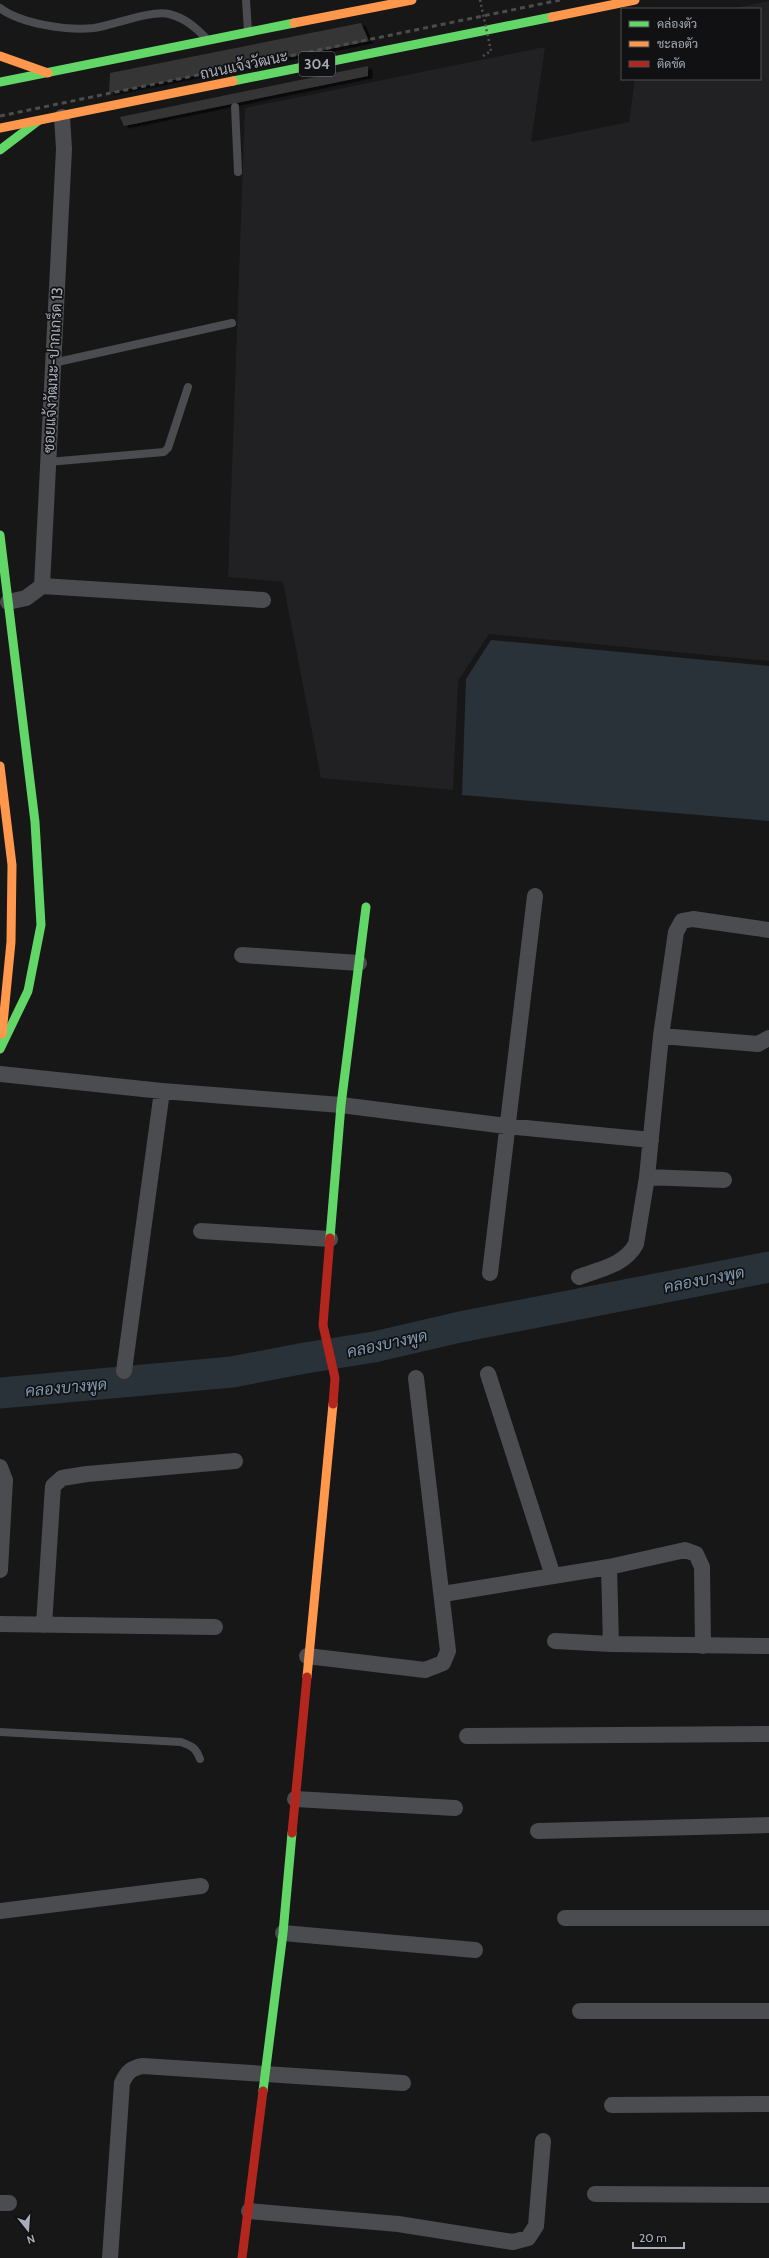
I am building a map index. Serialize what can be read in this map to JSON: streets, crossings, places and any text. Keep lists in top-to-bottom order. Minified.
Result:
{"streets":{"main road":["304","ถนนแจ้งวัฒนะ"],"street":["ซอยแจ้งวัฒนะ-ปากเกร็ด 13"]},"crossings":[["ถนนแจ้งวัฒนะ","ซอยแจ้งวัฒนะ-ปากเกร็ด 13"]],"water":["คลองบางพูด"],"legend":["คล่องตัว","ชะลอตัว","ติดขัด"],"scale_bar":"20 m","north":"bottom"}
